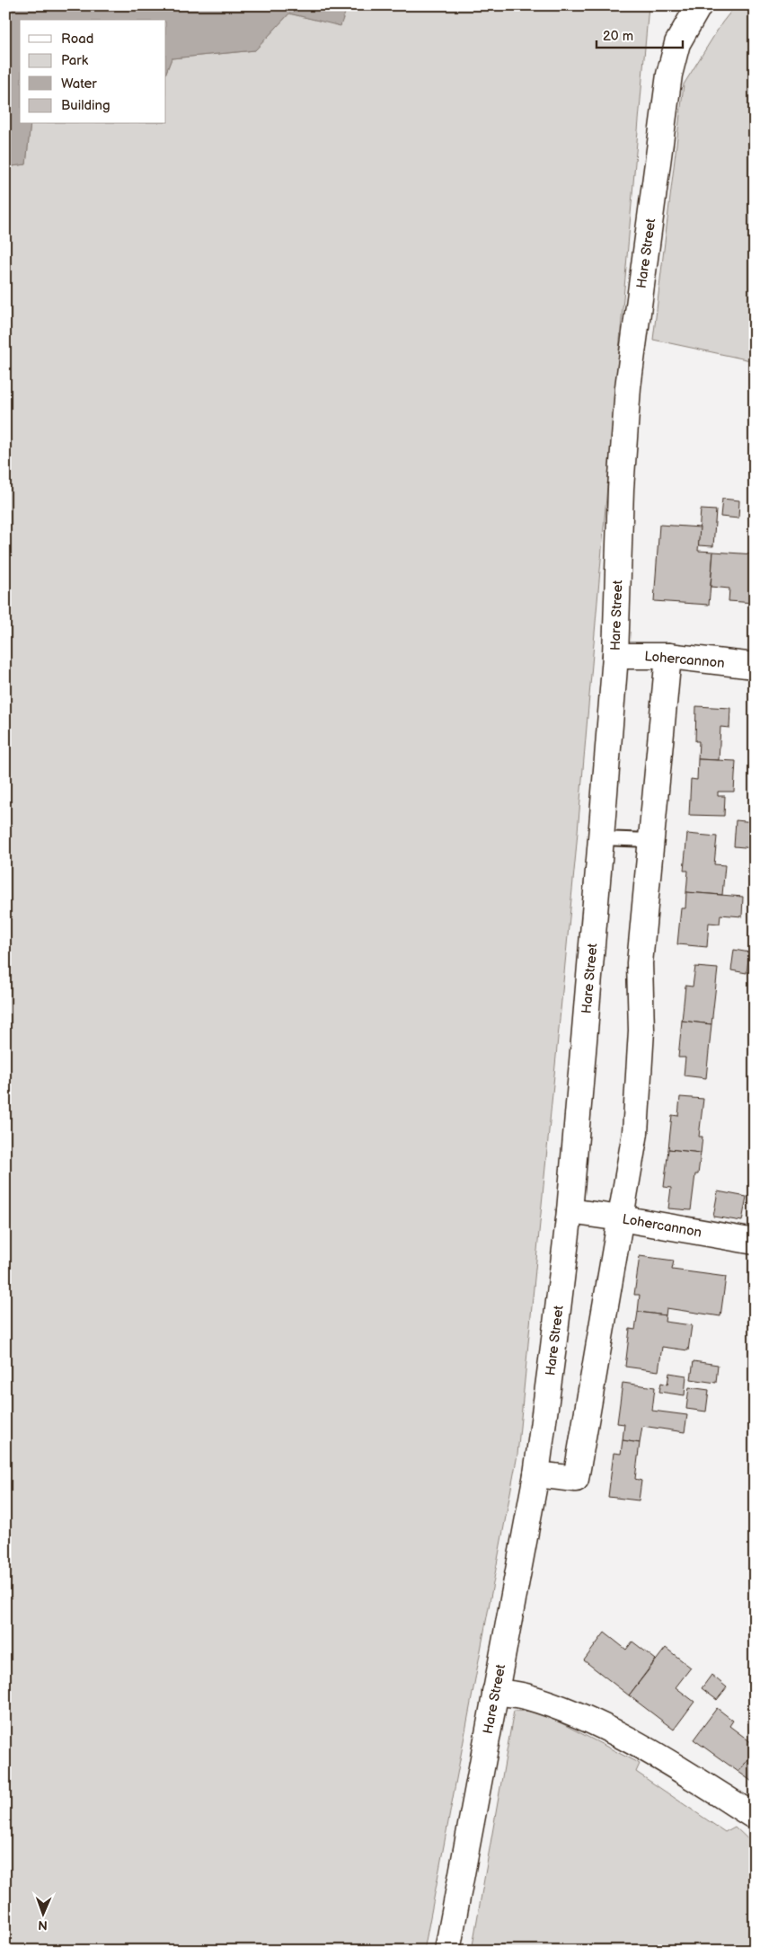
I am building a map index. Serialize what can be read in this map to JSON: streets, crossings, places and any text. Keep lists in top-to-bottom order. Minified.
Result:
{"streets":{"street":["Hare Street","Lohercannon"]},"crossings":[["Hare Street","Lohercannon"]],"legend":["Road","Park","Water","Building"],"scale_bar":"20 m","north":"bottom"}
